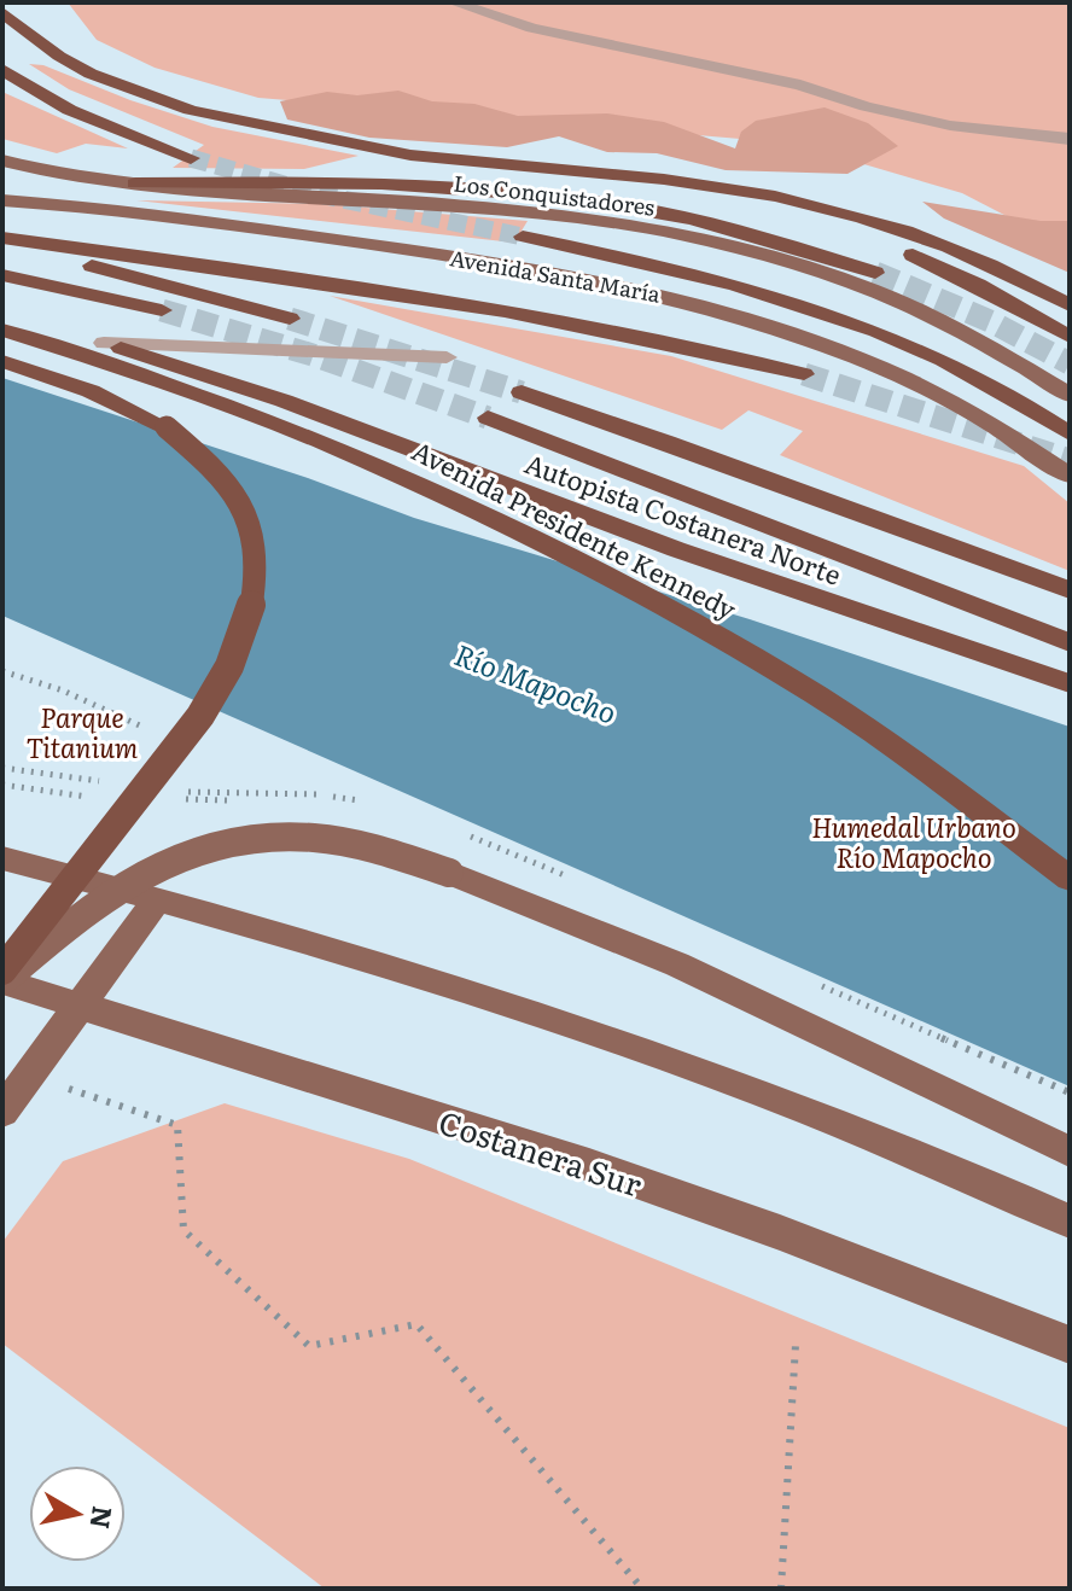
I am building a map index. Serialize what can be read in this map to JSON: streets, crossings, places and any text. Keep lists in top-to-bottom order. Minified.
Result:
{"streets":{"highway":["Autopista Costanera Norte","Avenida Presidente Kennedy"],"main road":["Los Conquistadores","Avenida Santa María","Costanera Sur"]},"water":["Río Mapocho"],"parks":["Parque Titanium","Humedal Urbano Río Mapocho"],"north":"right"}
